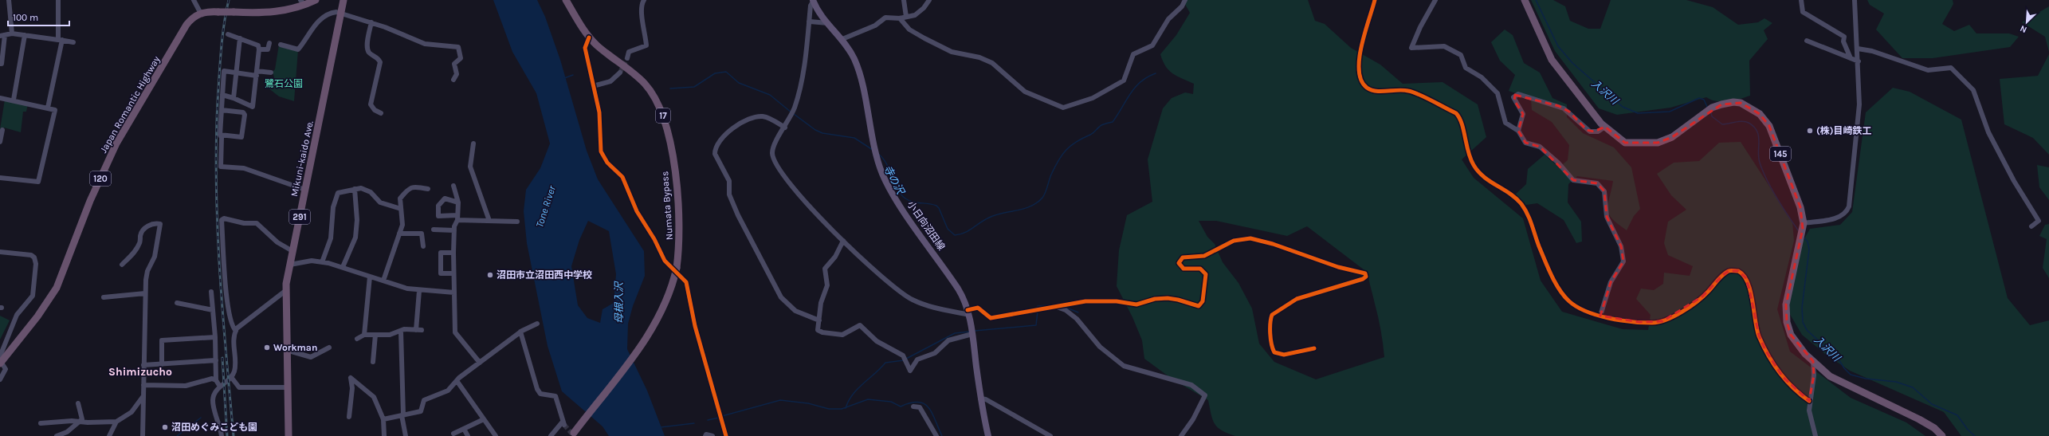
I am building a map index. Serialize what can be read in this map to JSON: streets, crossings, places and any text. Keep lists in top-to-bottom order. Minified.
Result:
{"streets":{"highway":["Japan Romantic Highway","17","145","Mikuni-kaido Ave.","120","Numata Bypass","291"],"main road":["小日向沼田線"]},"districts":["Shimizucho"],"water":["入沢川","寺の沢","Tone River","母根入沢"],"parks":["鷺石公園"],"places":["(株)目崎鉄工","沼田市立沼田西中学校","Workman","沼田めぐみこども園"],"scale_bar":"100 m","north":"bottom left"}
